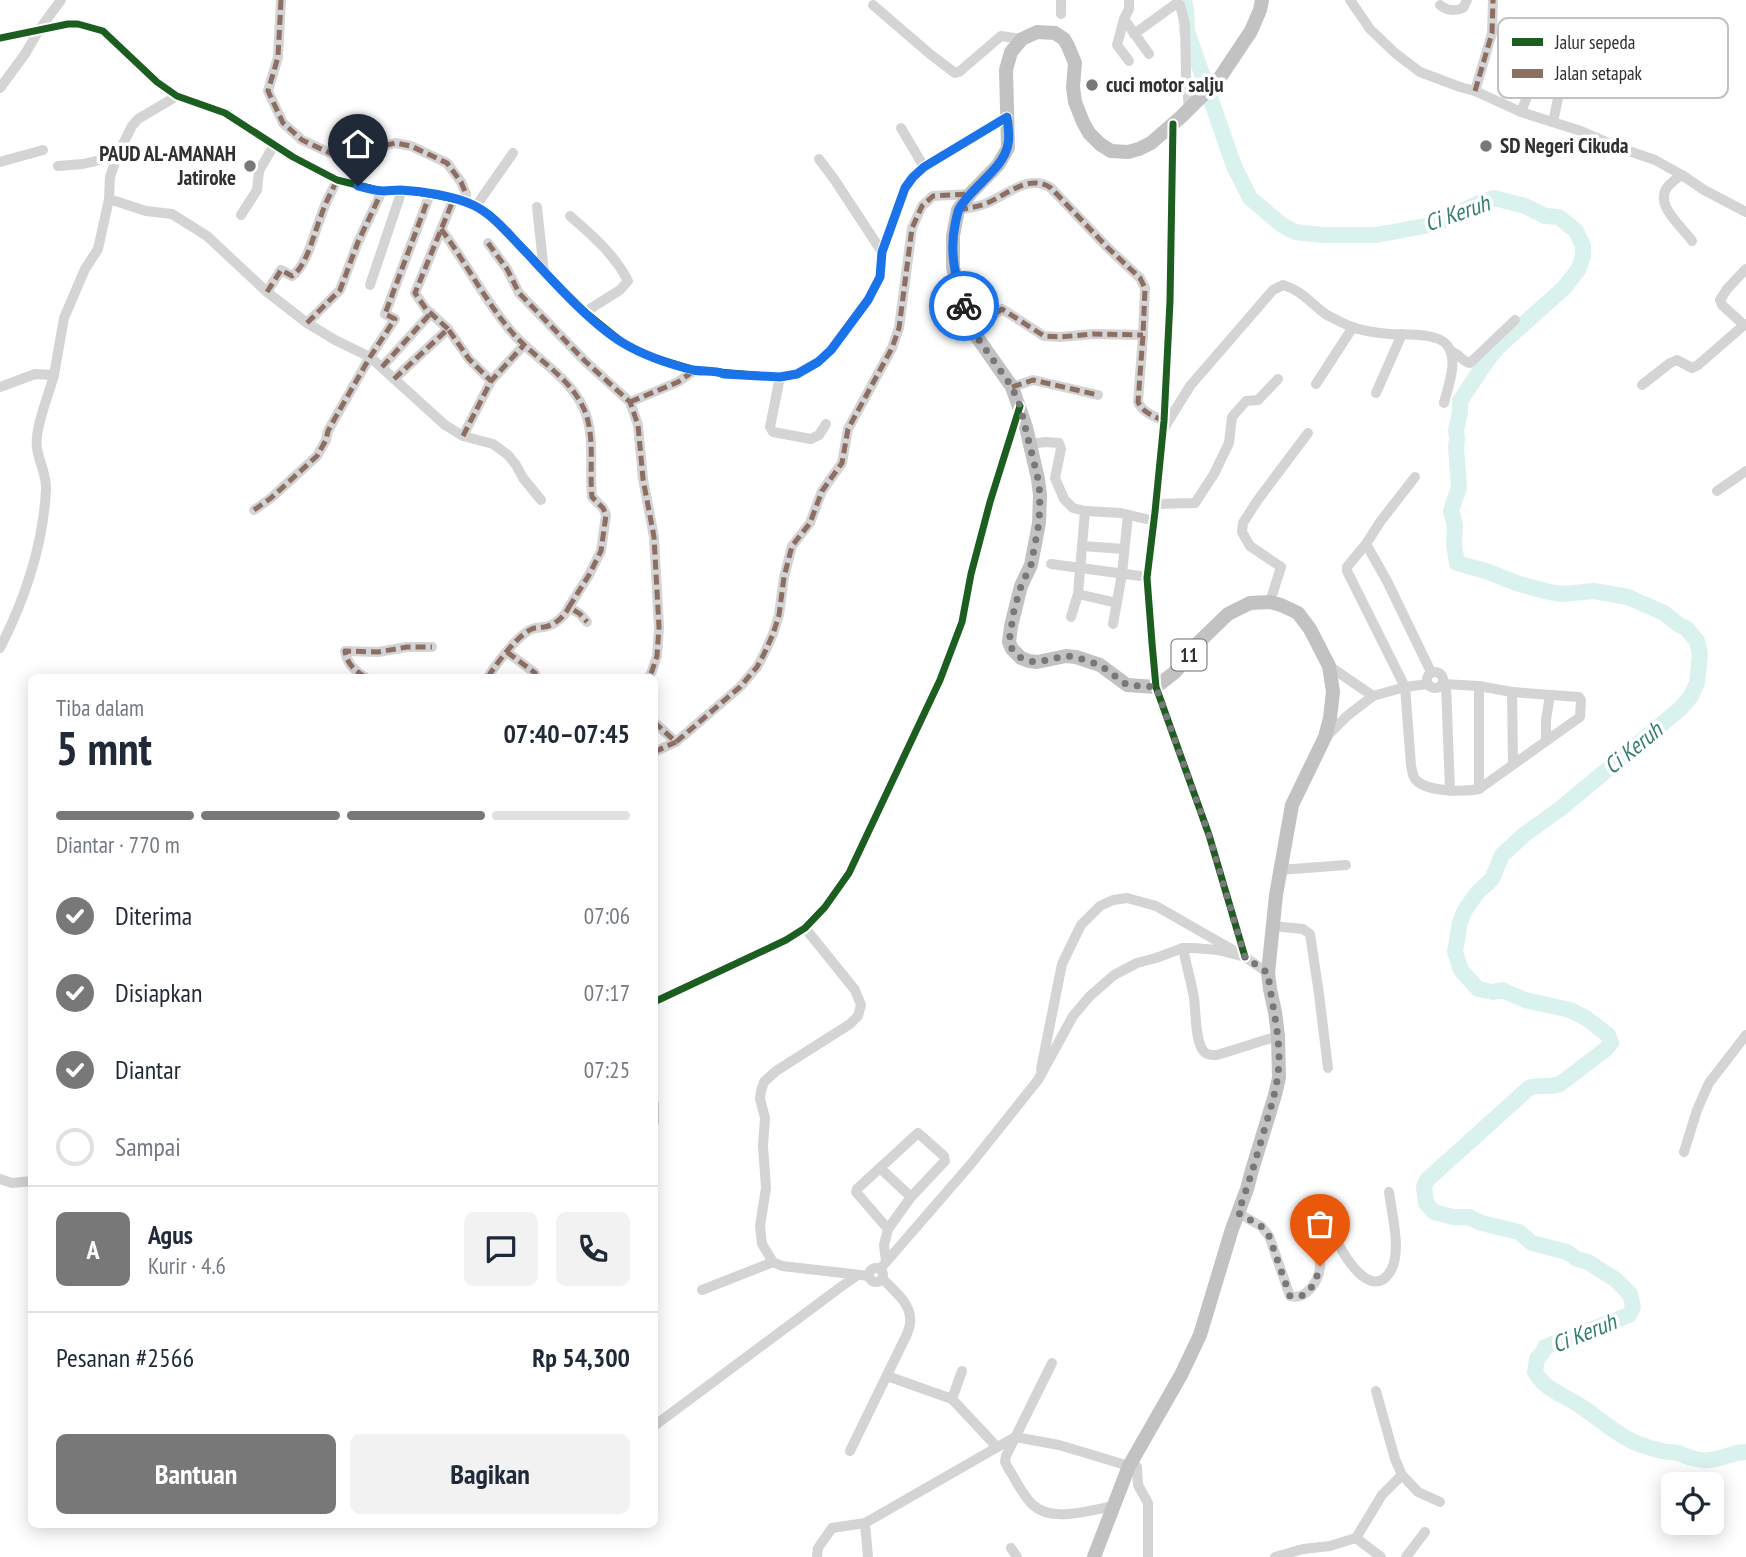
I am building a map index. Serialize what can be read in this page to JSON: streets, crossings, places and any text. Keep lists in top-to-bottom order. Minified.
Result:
{"streets":{"highway":["11"]},"water":["Ci Keruh"],"places":["cuci motor salju","SD Negeri Cikuda","PAUD AL-AMANAH Jatiroke"],"legend":["Jalur sepeda","Jalan setapak"],"page":{"heading":["5 mnt","Tiba dalam","07:40–07:45"],"panel":["Agus","Kurir · 4.6","Pesanan #2566","Rp 54,300"],"bar":"Diantar · 770 m","list":[["Diterima","07:06"],["Disiapkan","07:17"],["Diantar","07:25"],"Sampai"],"round":"A","buttons":["Bantuan","Bagikan"]}}
